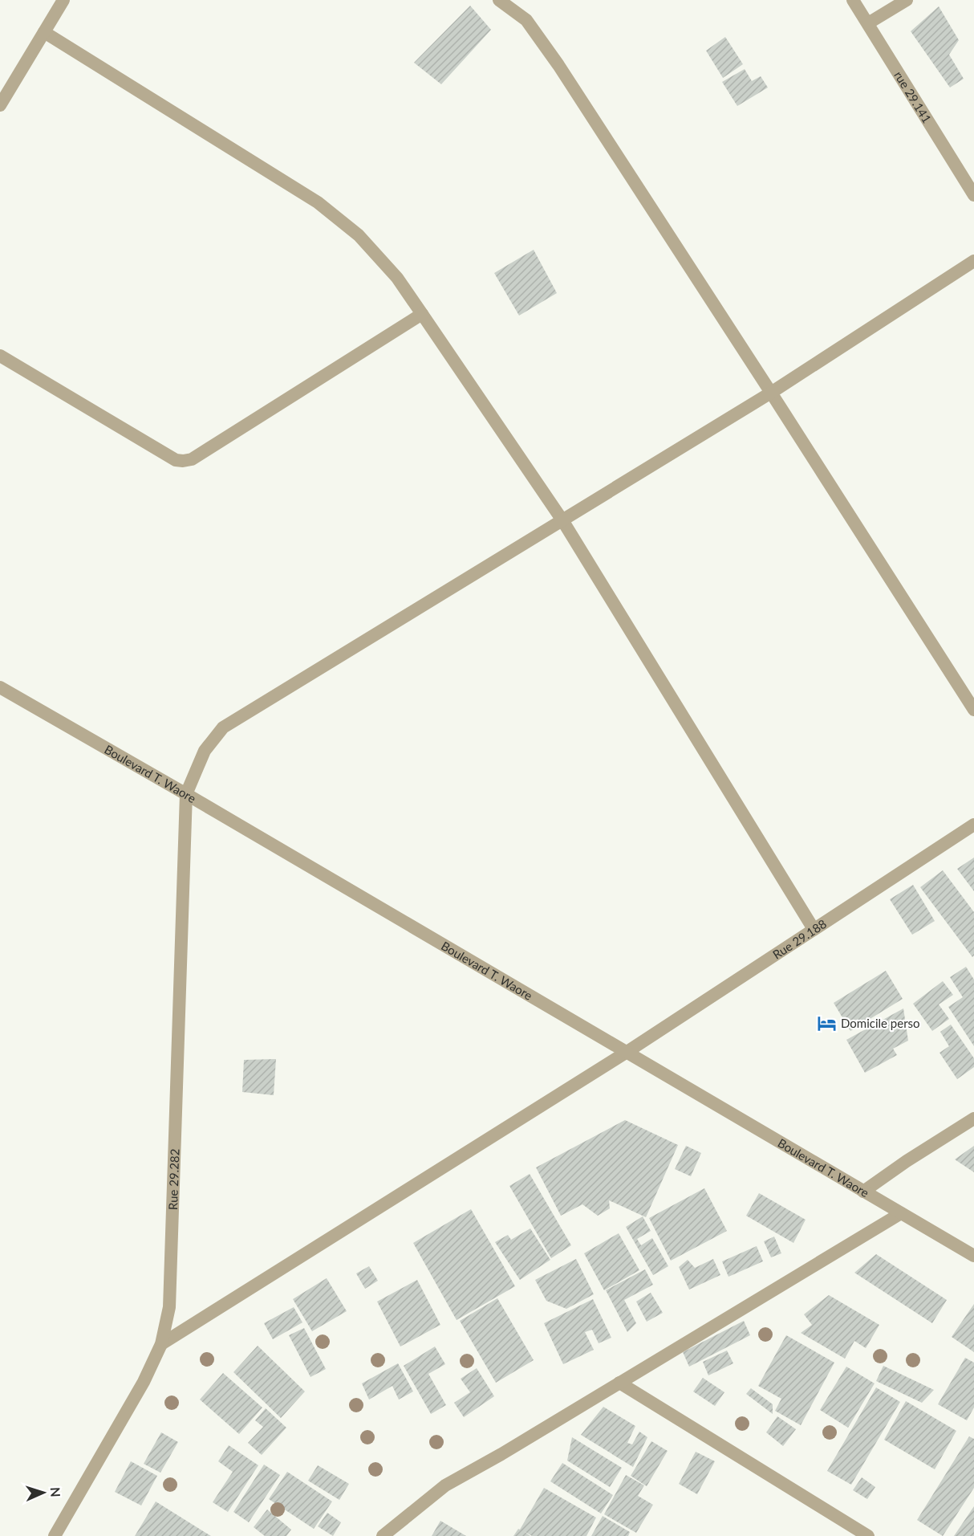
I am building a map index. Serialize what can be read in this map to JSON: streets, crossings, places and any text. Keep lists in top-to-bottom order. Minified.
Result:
{"streets":{"street":["rue 29.141","Boulevard T. Waore","Rue 29.188","Rue 29.282"]},"crossings":[["Boulevard T. Waore","Rue 29.188"],["Boulevard T. Waore","Rue 29.282"],["Rue 29.188","Rue 29.282"]],"places":{"hotel":["Domicile perso"]},"north":"right"}
